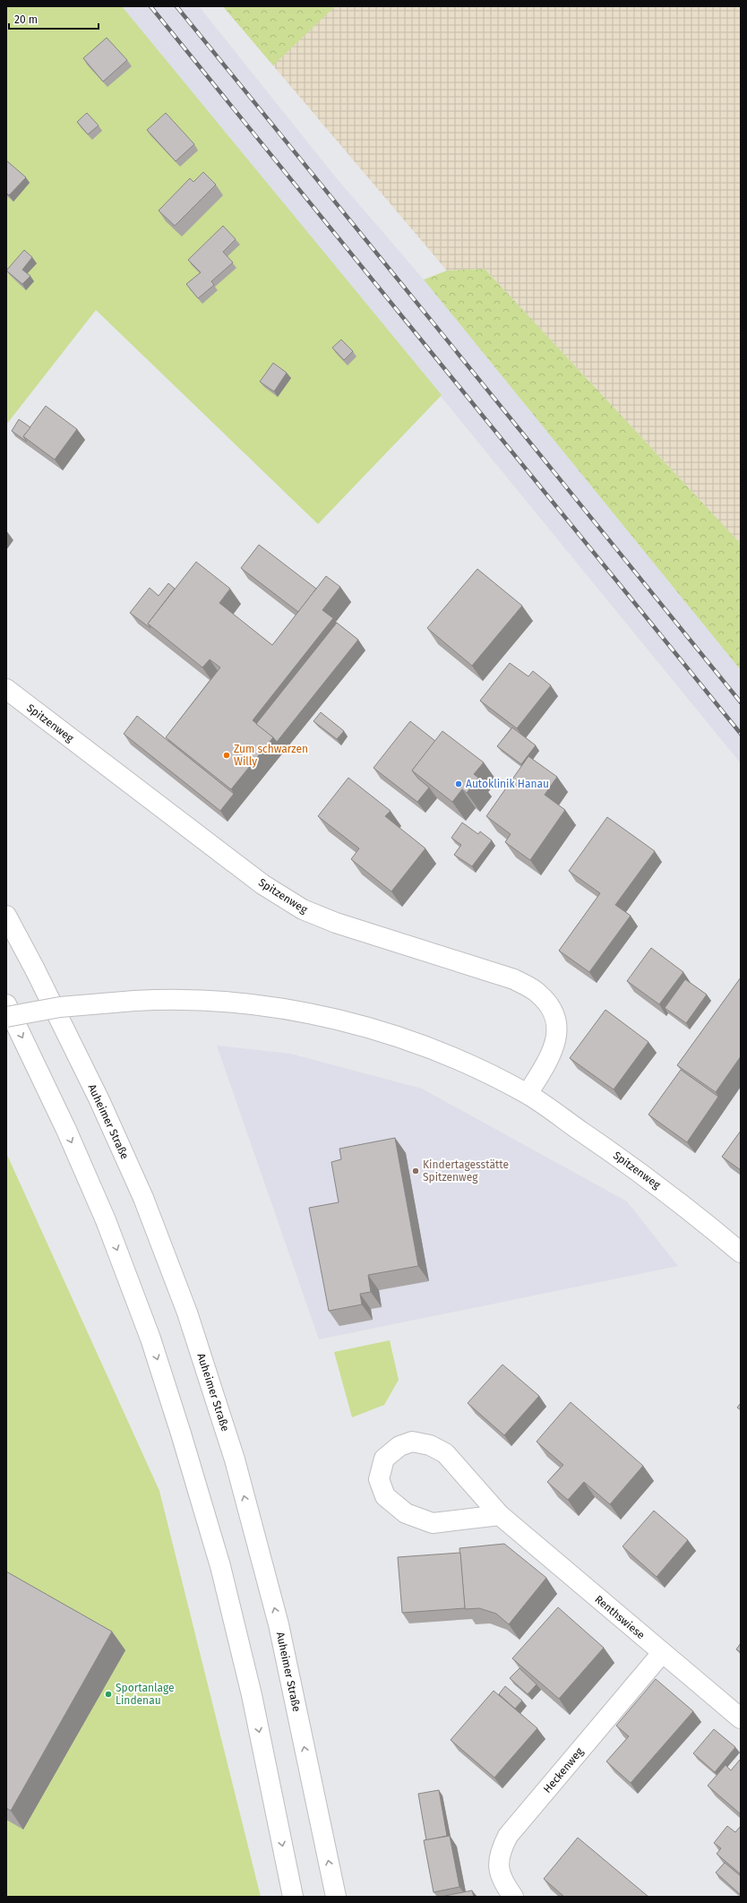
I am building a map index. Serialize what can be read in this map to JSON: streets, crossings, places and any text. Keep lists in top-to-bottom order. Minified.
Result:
{"streets":{"street":["Spitzenweg","Auheimer Straße","Renthswiese","Heckenweg"]},"crossings":[["Renthswiese","Heckenweg"]],"places":["Zum schwarzen Willy","Autoklinik Hanau","Kindertagesstätte Spitzenweg","Sportanlage Lindenau"],"scale_bar":"20 m"}
